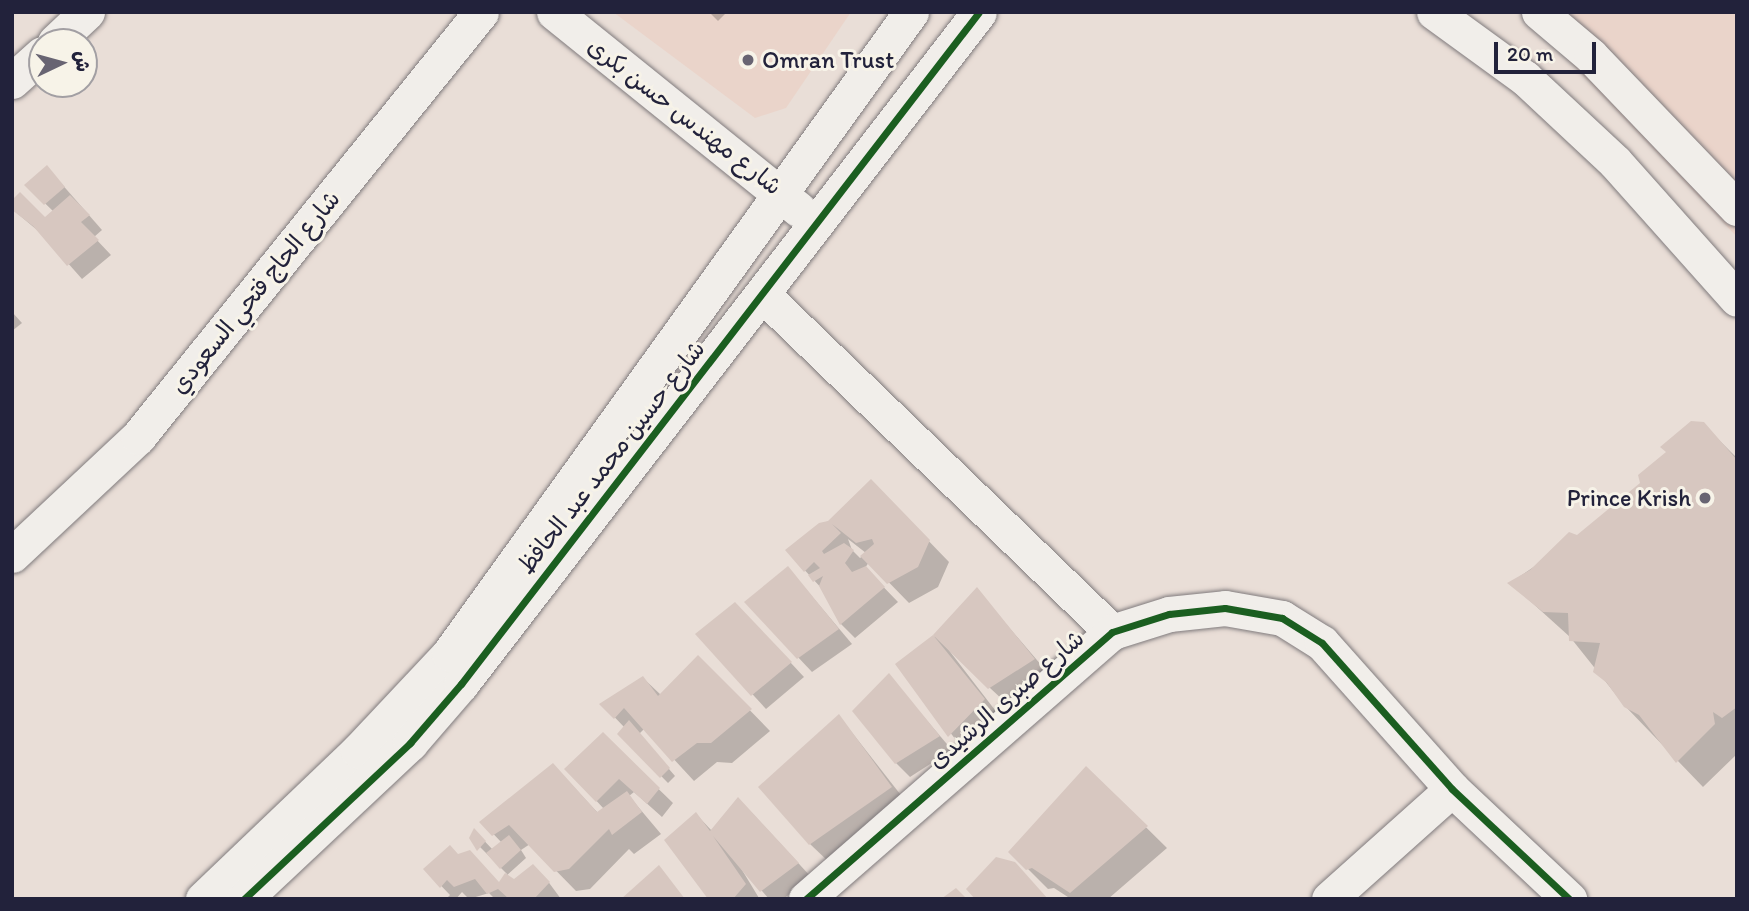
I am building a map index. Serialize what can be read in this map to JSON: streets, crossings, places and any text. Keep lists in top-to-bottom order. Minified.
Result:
{"streets":{"street":["شارع مهندس حسن بكرى","شارع الحاج فتحي السعودي","شارع حسين محمد عبد الحافظ","شارع صبرى الرشيدى"]},"crossings":[["شارع مهندس حسن بكرى","شارع حسين محمد عبد الحافظ"]],"places":["Omran Trust","Prince Krish"],"scale_bar":"20 m","north":"right"}
